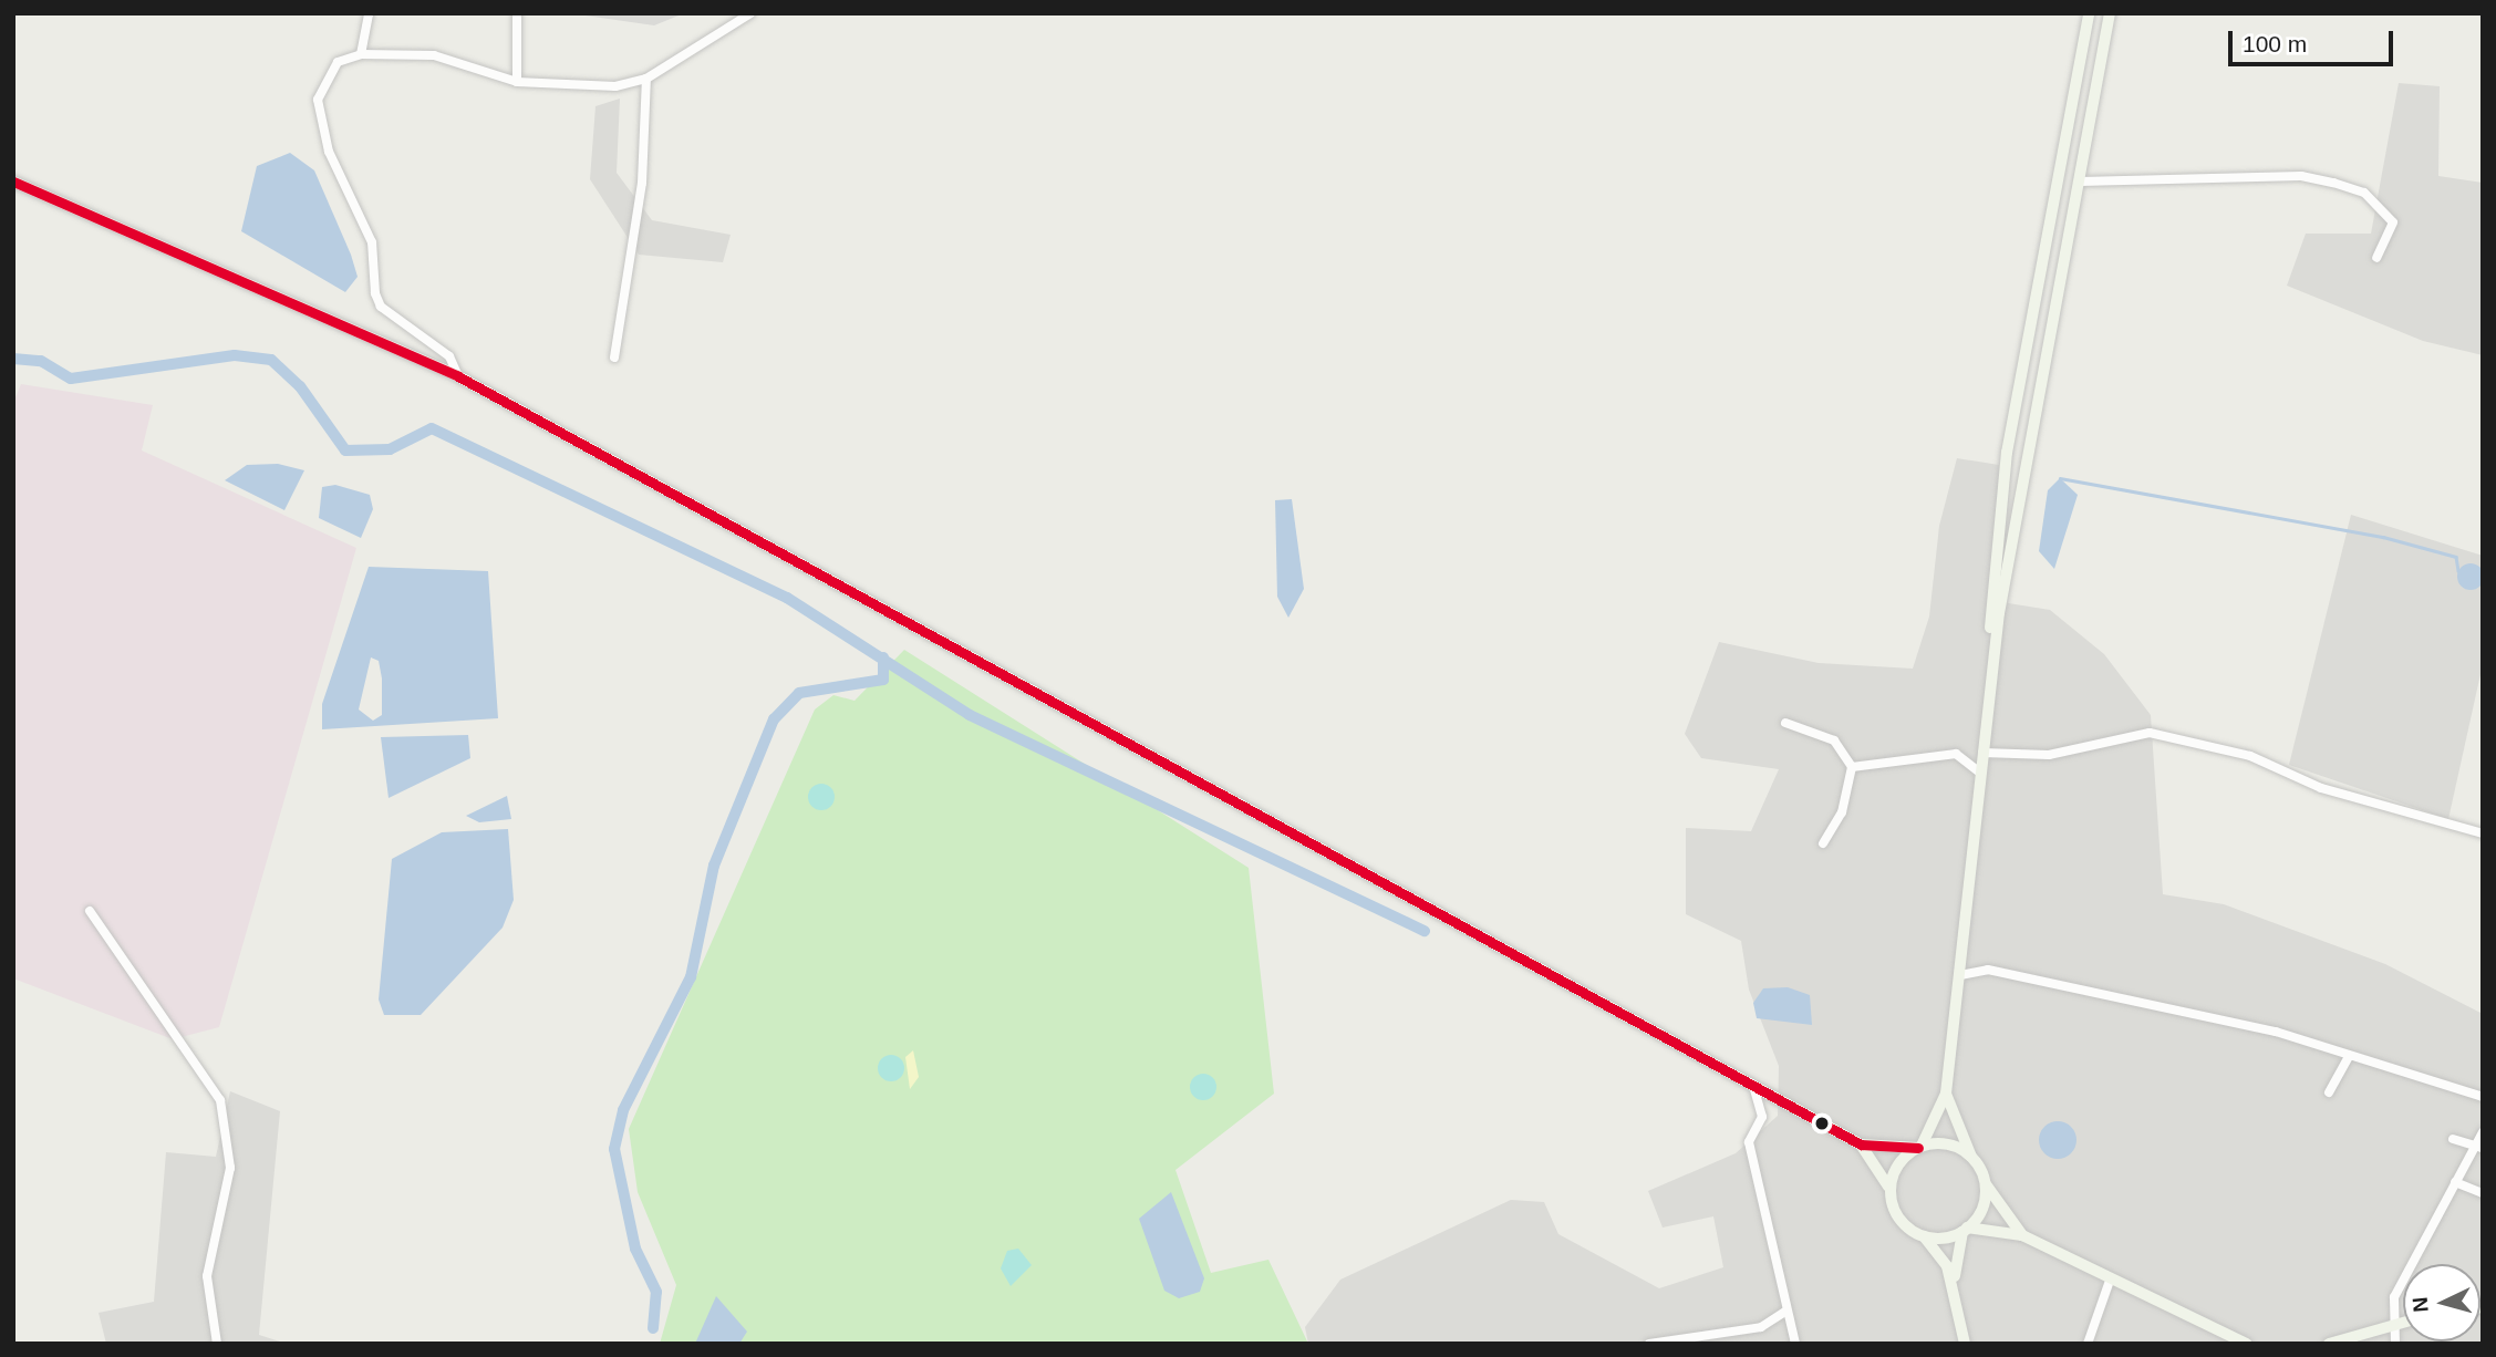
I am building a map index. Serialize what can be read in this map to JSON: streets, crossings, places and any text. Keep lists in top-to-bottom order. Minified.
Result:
{"scale_bar":"100 m","north":"left"}
